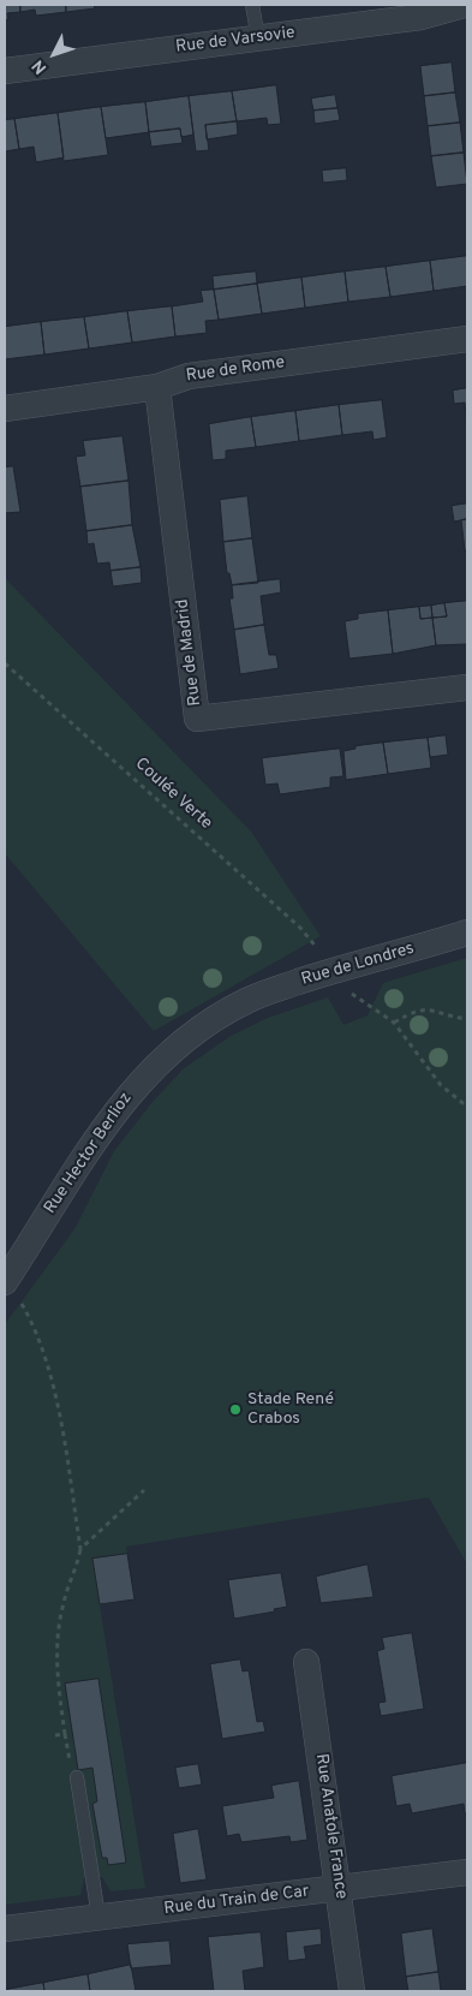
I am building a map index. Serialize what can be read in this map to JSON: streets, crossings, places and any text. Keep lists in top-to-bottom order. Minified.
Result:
{"streets":{"street":["Rue de Varsovie","Rue de Rome","Rue de Madrid","Rue de Londres","Rue Hector Berlioz","Rue Anatole France","Rue du Train de Car"],"path":["Coulée Verte"]},"crossings":[["Rue de Rome","Rue de Madrid"],["Rue de Londres","Rue Hector Berlioz"],["Rue Anatole France","Rue du Train de Car"]],"places":["Stade René Crabos"],"north":"bottom left"}
